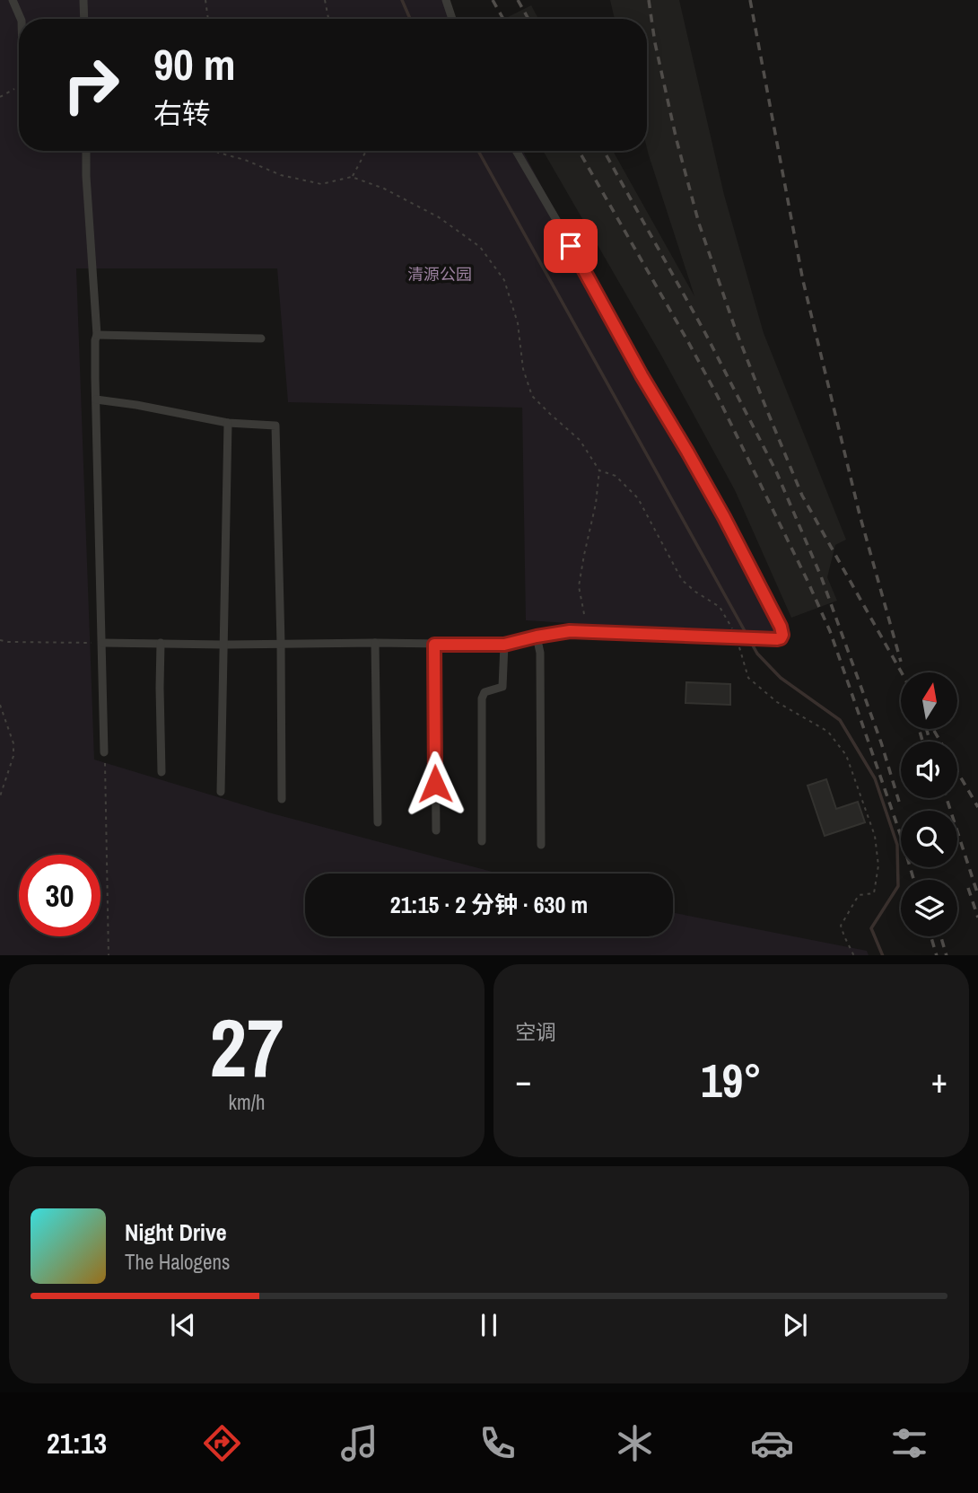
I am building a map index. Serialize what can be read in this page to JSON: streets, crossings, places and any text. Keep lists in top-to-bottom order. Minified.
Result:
{"parks":["清源公园"],"north":"top","page":{"turn":["90 m","右转"],"limit":"30","trip":"21:15 · 2 分钟 · 630 m","tile":[["27","km/h"],"空调"],"heat":["−","19°","+"],"song":["Night Drive","The Halogens"],"tabs":"21:13"}}
